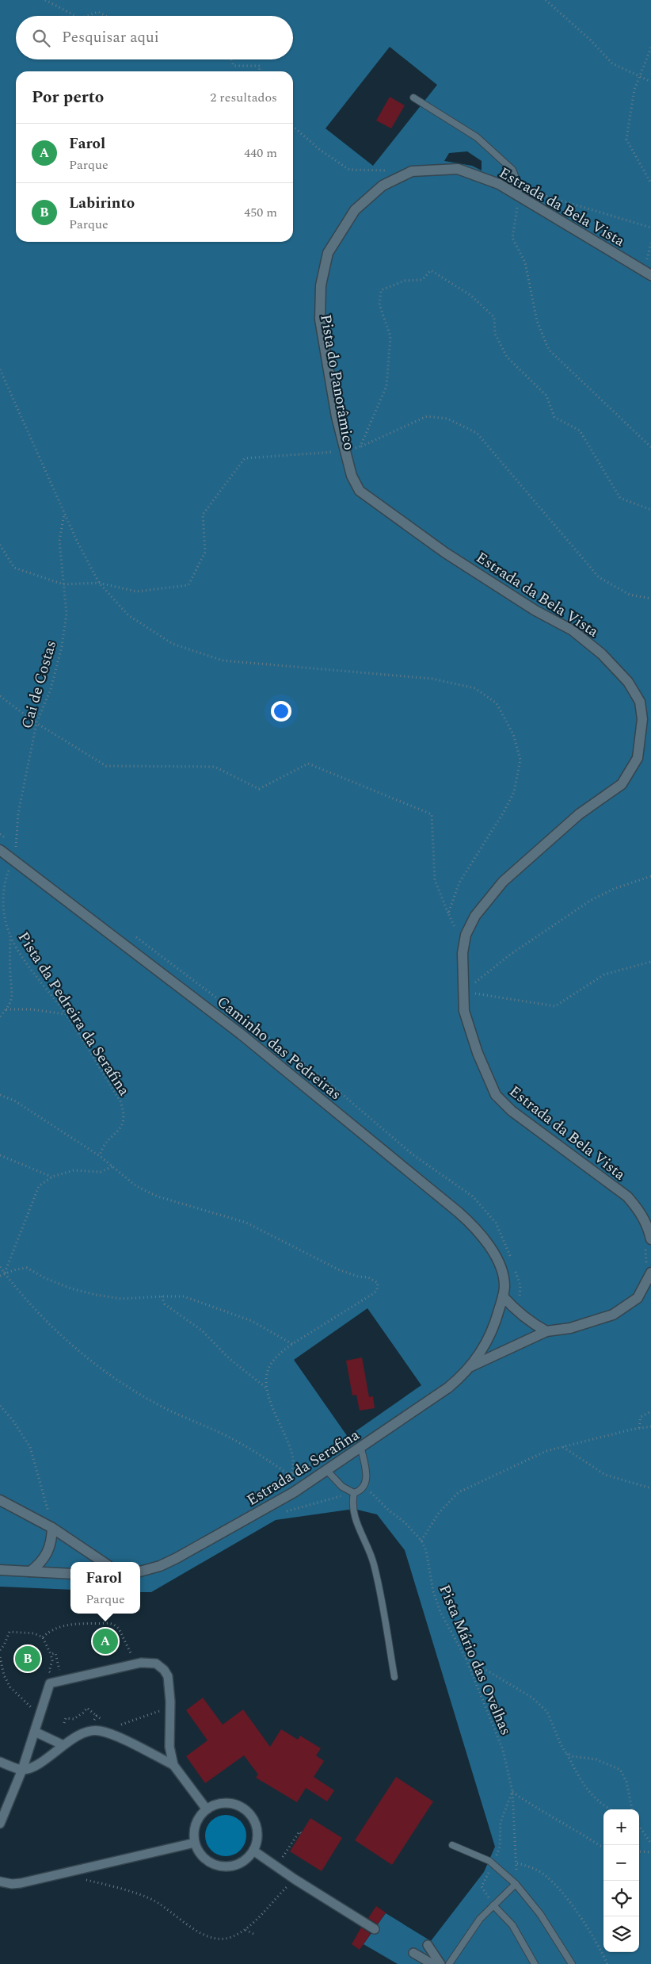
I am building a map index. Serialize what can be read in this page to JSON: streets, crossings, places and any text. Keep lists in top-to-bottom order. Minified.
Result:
{"streets":{"street":["Estrada da Bela Vista","Caminho das Pedreiras","Estrada da Serafina"],"path":["Cai de Costas","Pista da Pedreira da Serafina","Pista Mário das Ovelhas"]},"crossings":[["Cai de Costas","Pista da Pedreira da Serafina"],["Cai de Costas","Caminho das Pedreiras"],["Pista da Pedreira da Serafina","Caminho das Pedreiras"],["Caminho das Pedreiras","Estrada da Serafina"]],"page":{"search":"Pesquisar aqui","heading":["Por perto","2 resultados"],"list":[{"mark":"A","name":"Farol","note":"Parque","value":"440 m"},{"mark":"B","name":"Labirinto","note":"Parque","value":"450 m"}],"popup":["Farol","Parque"],"pins":["A","B"],"map_buttons":["+","−"]}}
